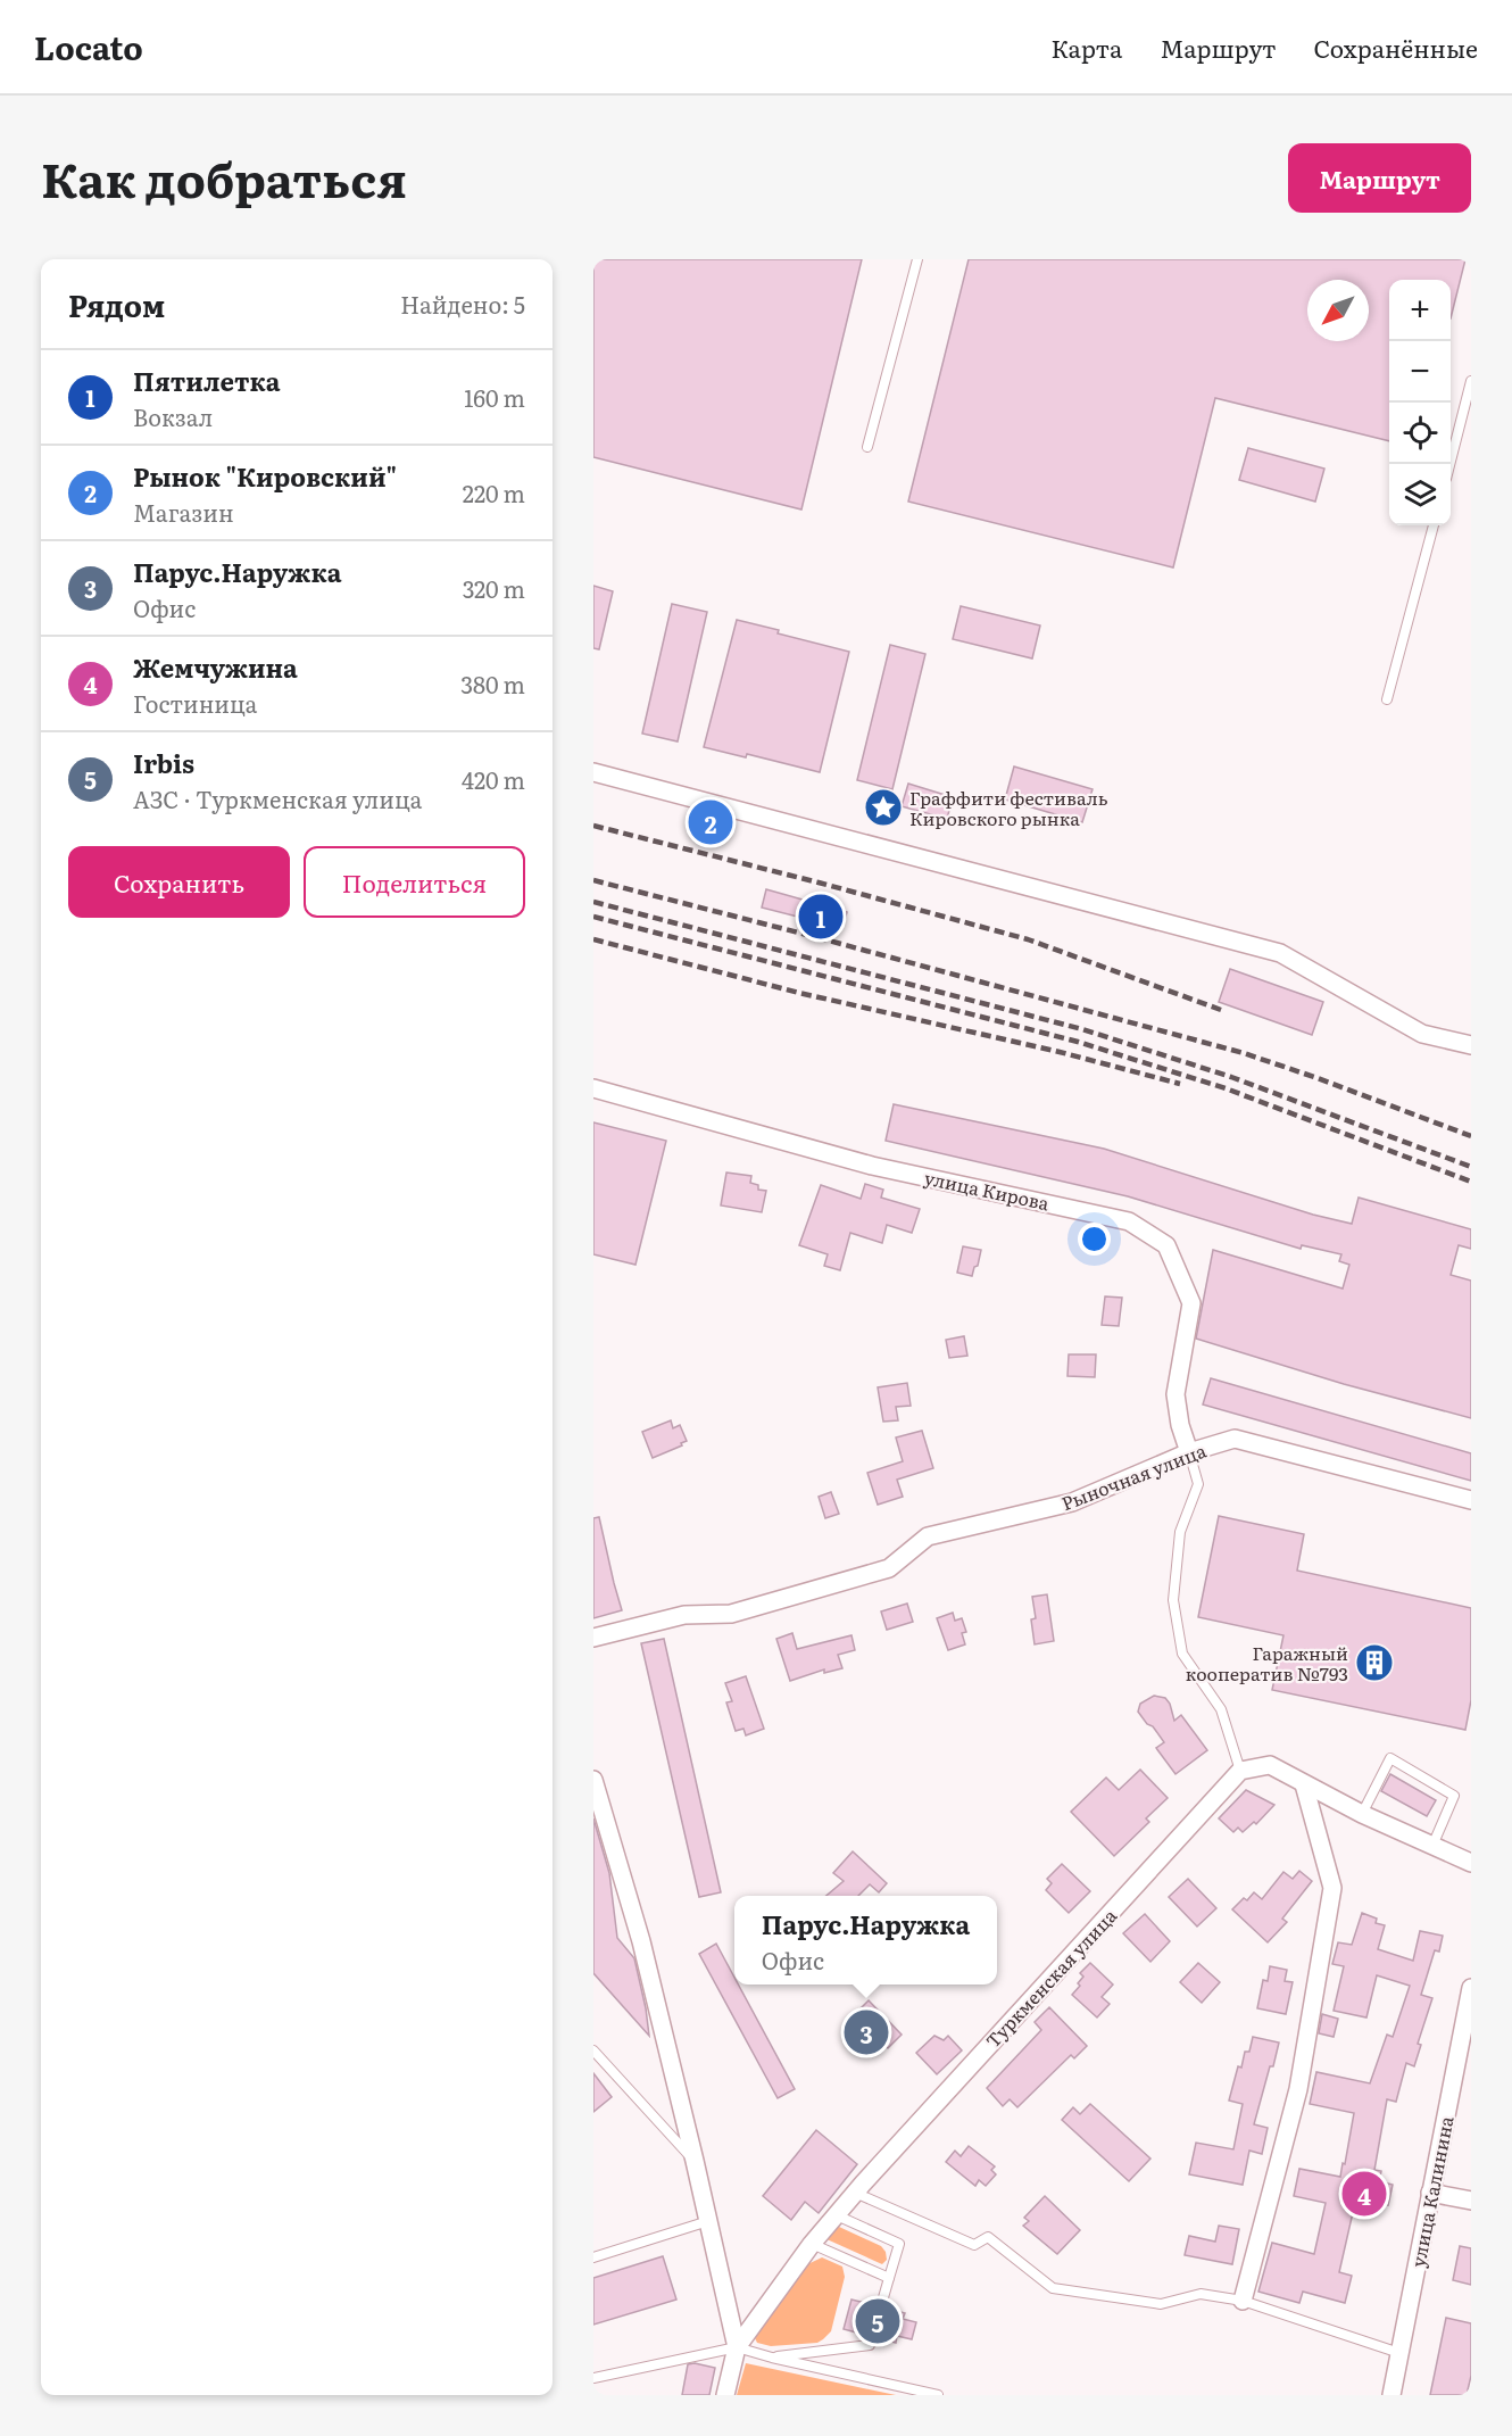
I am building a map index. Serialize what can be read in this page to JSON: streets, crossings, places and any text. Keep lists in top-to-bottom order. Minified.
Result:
{"streets":{"street":["улица Кирова","Рыночная улица","Туркменская улица","улица Калинина"]},"crossings":[["улица Кирова","Рыночная улица"]],"places":{"place":["Граффити фестиваль Кировского рынка"],"building":["Гаражный кооператив №793"]},"north":"bottom left","page":{"header":"Locato","nav":["Карта","Маршрут","Сохранённые"],"title":"Как добраться","buttons":["Маршрут",["Сохранить","Поделиться"]],"heading":["Рядом","Найдено: 5"],"map_buttons":["+","−"],"list":[{"mark":"1","name":"Пятилетка","note":"Вокзал","value":"160 m"},{"mark":"2","name":"Рынок \"Кировский\"","note":"Магазин","value":"220 m"},{"mark":"3","name":"Парус.Наружка","note":"Офис","value":"320 m"},{"mark":"4","name":"Жемчужина","note":"Гостиница","value":"380 m"},{"mark":"5","name":"Irbis","note":"АЗС · Туркменская улица","value":"420 m"}],"pins":["2","1","3","4","5"],"popup":["Парус.Наружка","Офис"]}}
